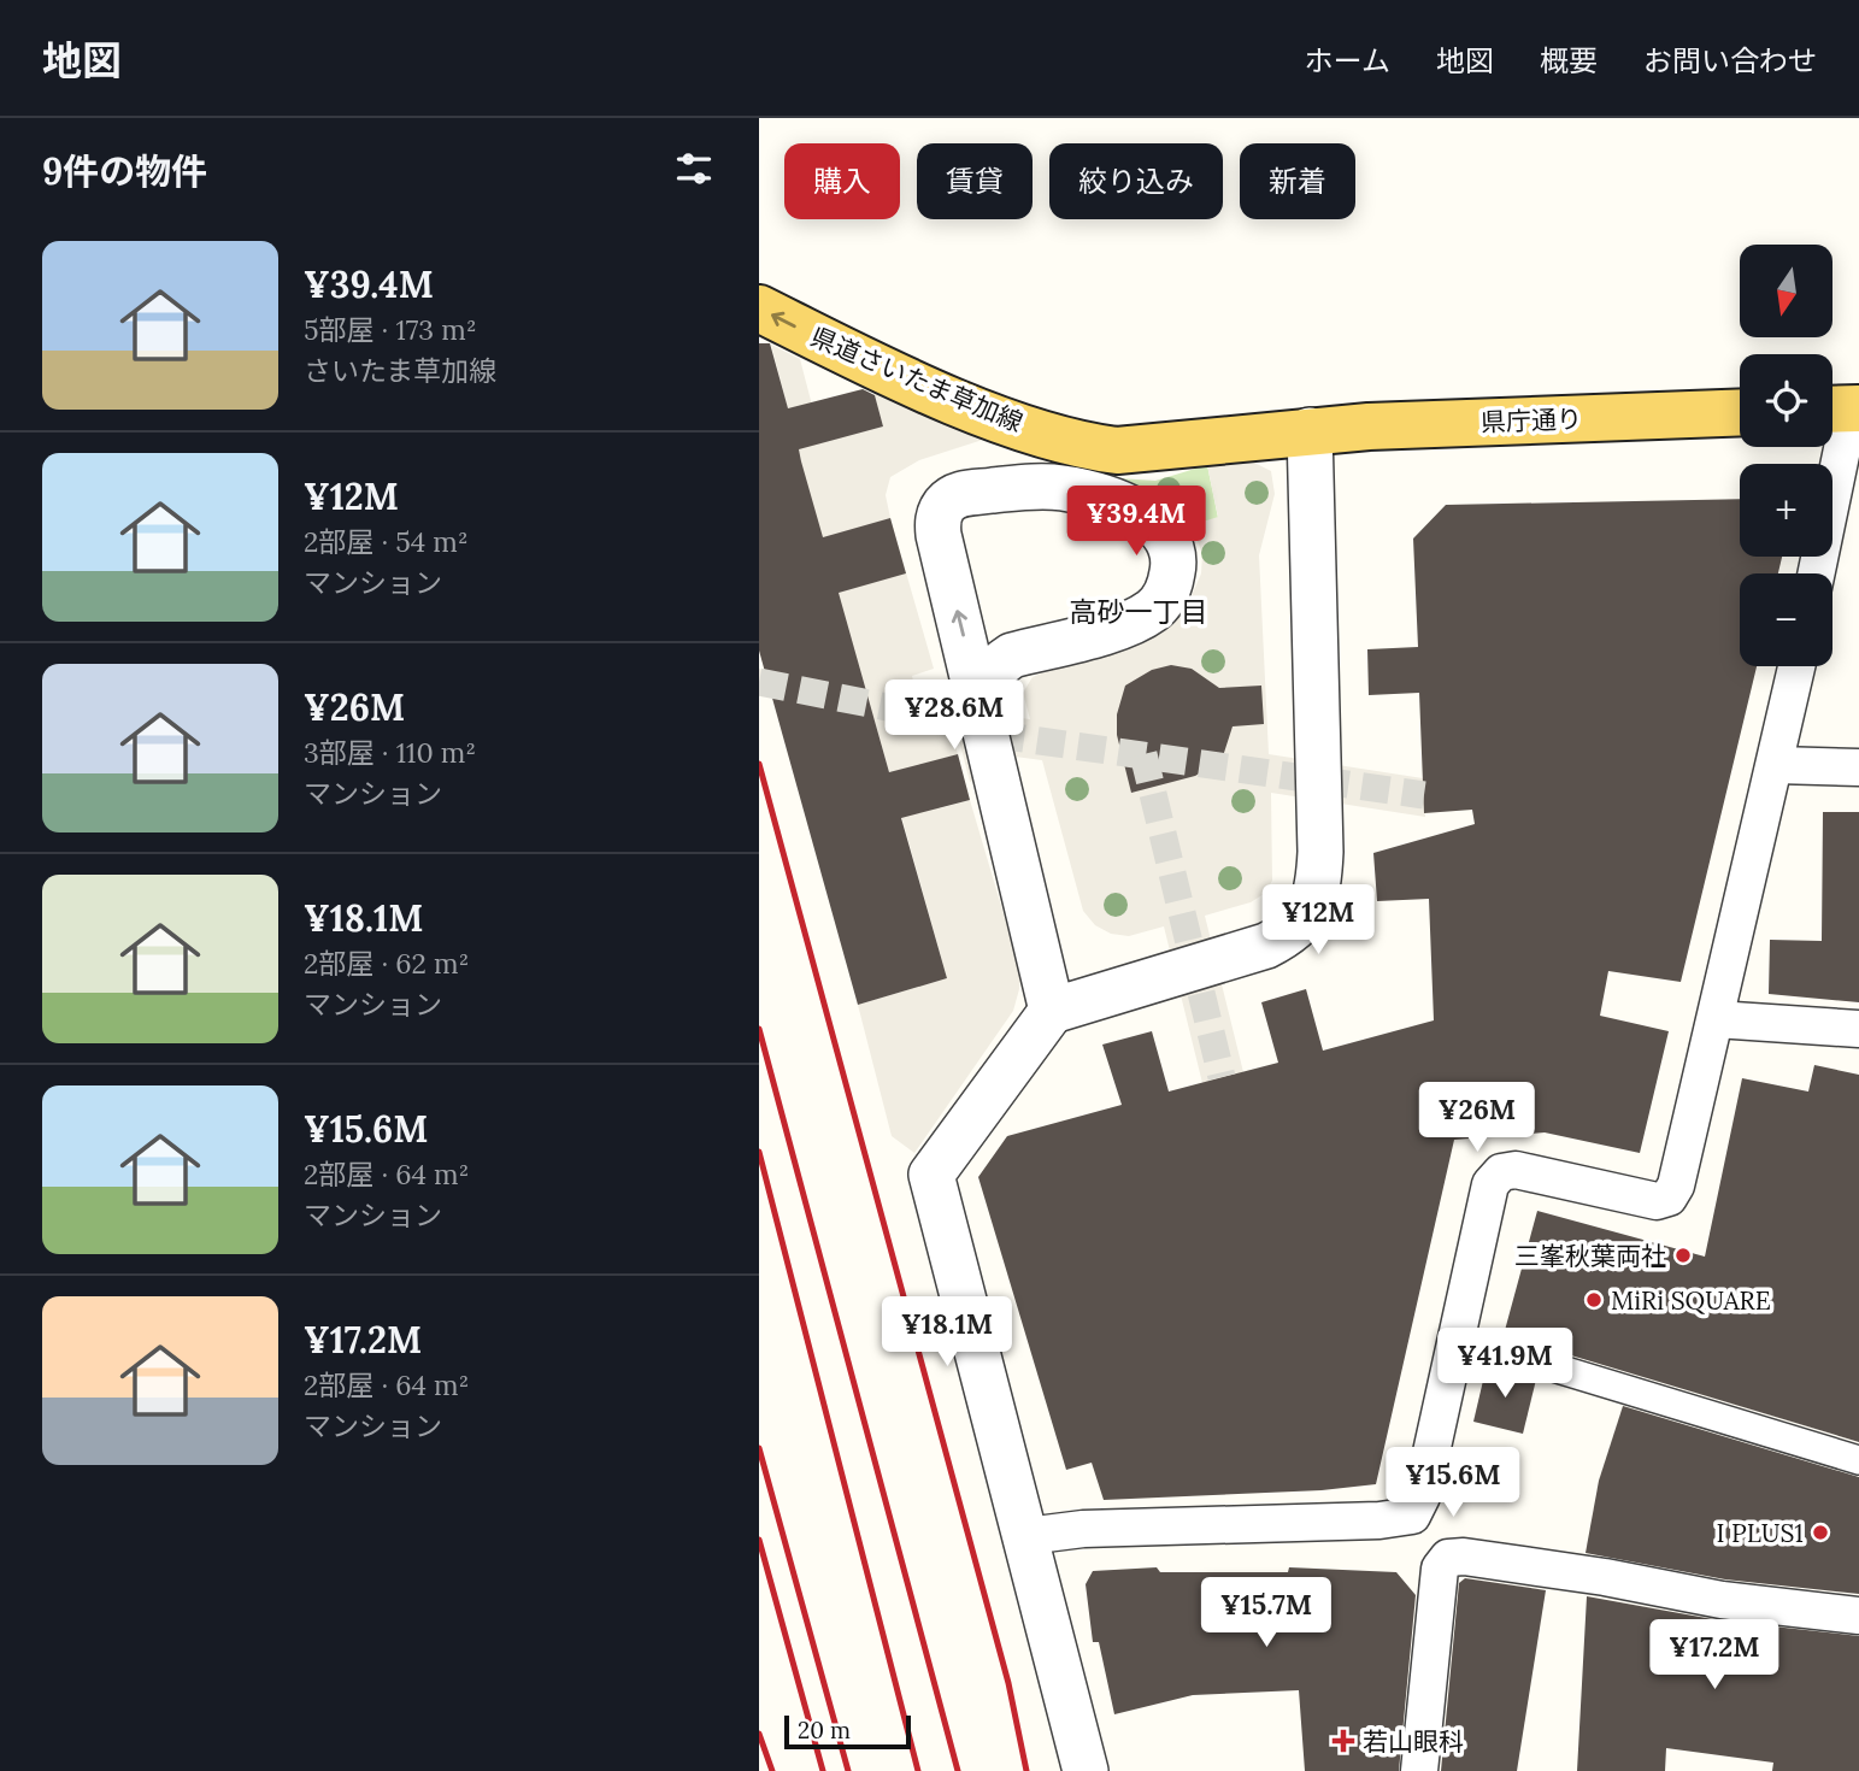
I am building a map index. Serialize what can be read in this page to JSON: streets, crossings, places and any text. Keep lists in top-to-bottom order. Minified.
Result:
{"streets":{"main road":["県道さいたま草加線","県庁通り"]},"crossings":[["県道さいたま草加線","県庁通り"]],"one_way":["県道さいたま草加線"],"districts":["高砂一丁目"],"places":{"other":["三峯秋葉両社","MiRi SQUARE","I PLUS1"],"health":["若山眼科"]},"scale_bar":"20 m","north":"bottom","page":{"header":"地図","nav":["ホーム","地図","概要","お問い合わせ"],"heading":"9件の物件","chip":["購入","賃貸","絞り込み","新着"],"list":[{"name":"¥39.4M","note":"5部屋 · 173 m² · さいたま草加線"},{"name":"¥12M","note":"2部屋 · 54 m² · マンション"},{"name":"¥26M","note":"3部屋 · 110 m² · マンション"},{"name":"¥18.1M","note":"2部屋 · 62 m² · マンション"},{"name":"¥15.6M","note":"2部屋 · 64 m² · マンション"},{"name":"¥17.2M","note":"2部屋 · 64 m² · マンション"}],"map_buttons":["+","−"],"price":["¥39.4M","¥28.6M","¥12M","¥26M","¥18.1M","¥41.9M","¥15.6M","¥15.7M","¥17.2M"],"scale":"20 m"}}
